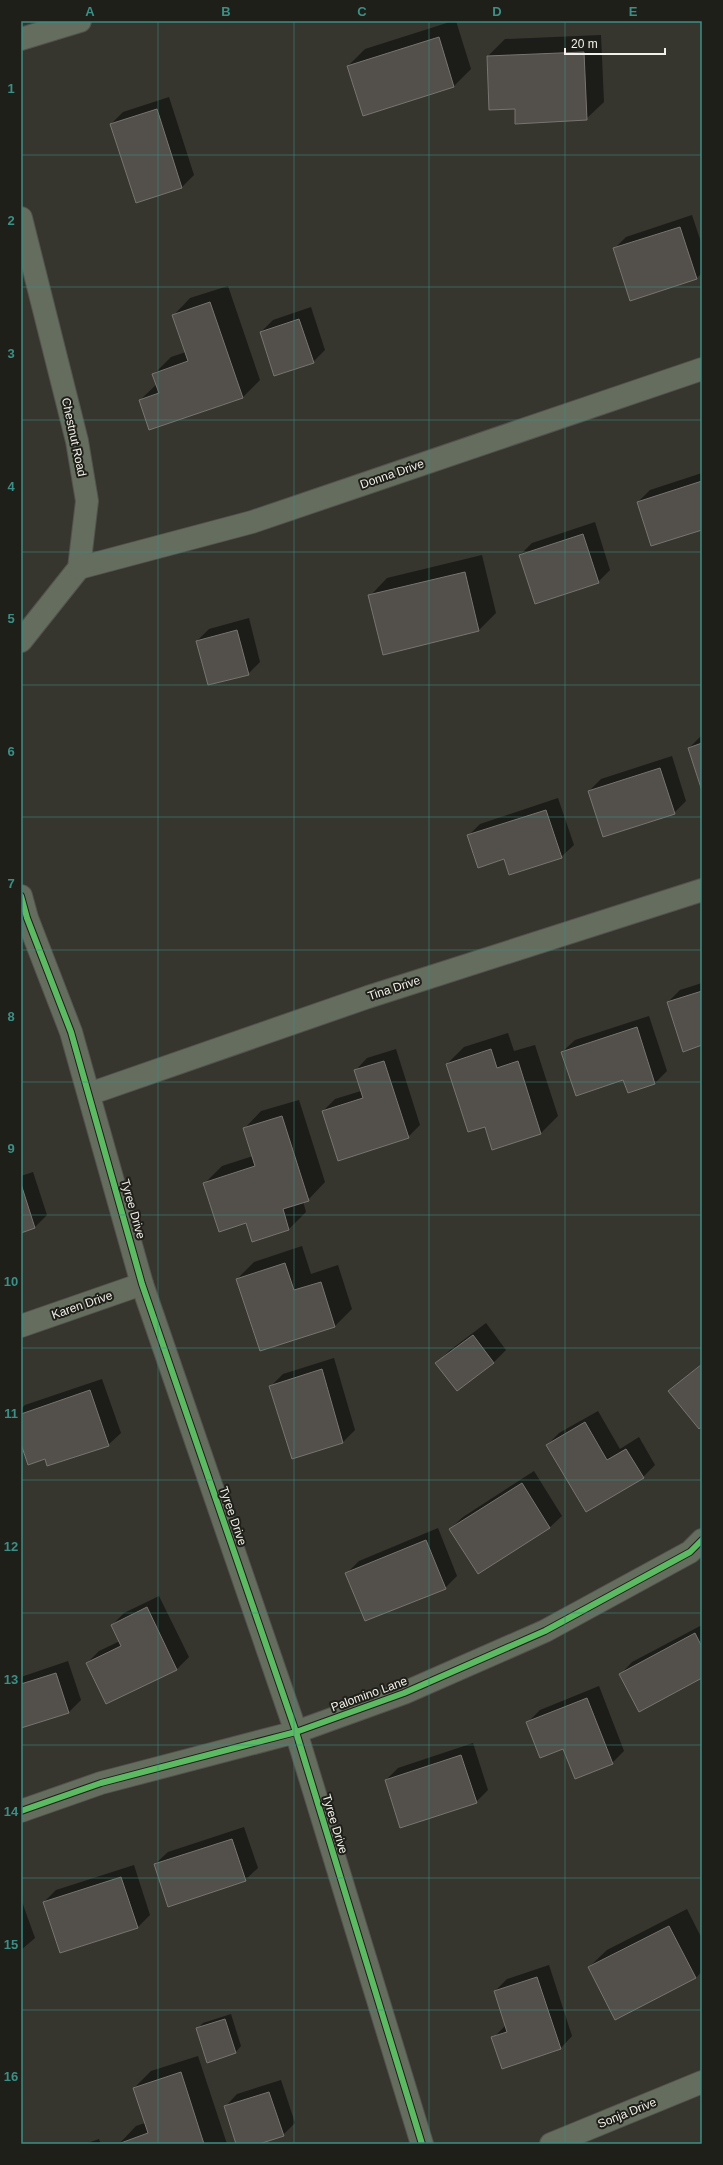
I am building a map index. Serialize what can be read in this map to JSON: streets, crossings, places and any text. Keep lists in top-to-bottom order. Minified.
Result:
{"streets":{"street":["Chestnut Road","Donna Drive","Tina Drive","Tyree Drive","Karen Drive","Palomino Lane","Sonja Drive"]},"crossings":[["Chestnut Road","Donna Drive"],["Tina Drive","Tyree Drive"],["Tyree Drive","Karen Drive"],["Tyree Drive","Palomino Lane"]],"scale_bar":"20 m","grid":{"columns":["A","B","C","D","E"],"rows":["1","2","3","4","5","6","7","8","9","10","11","12","13","14","15","16"]}}
